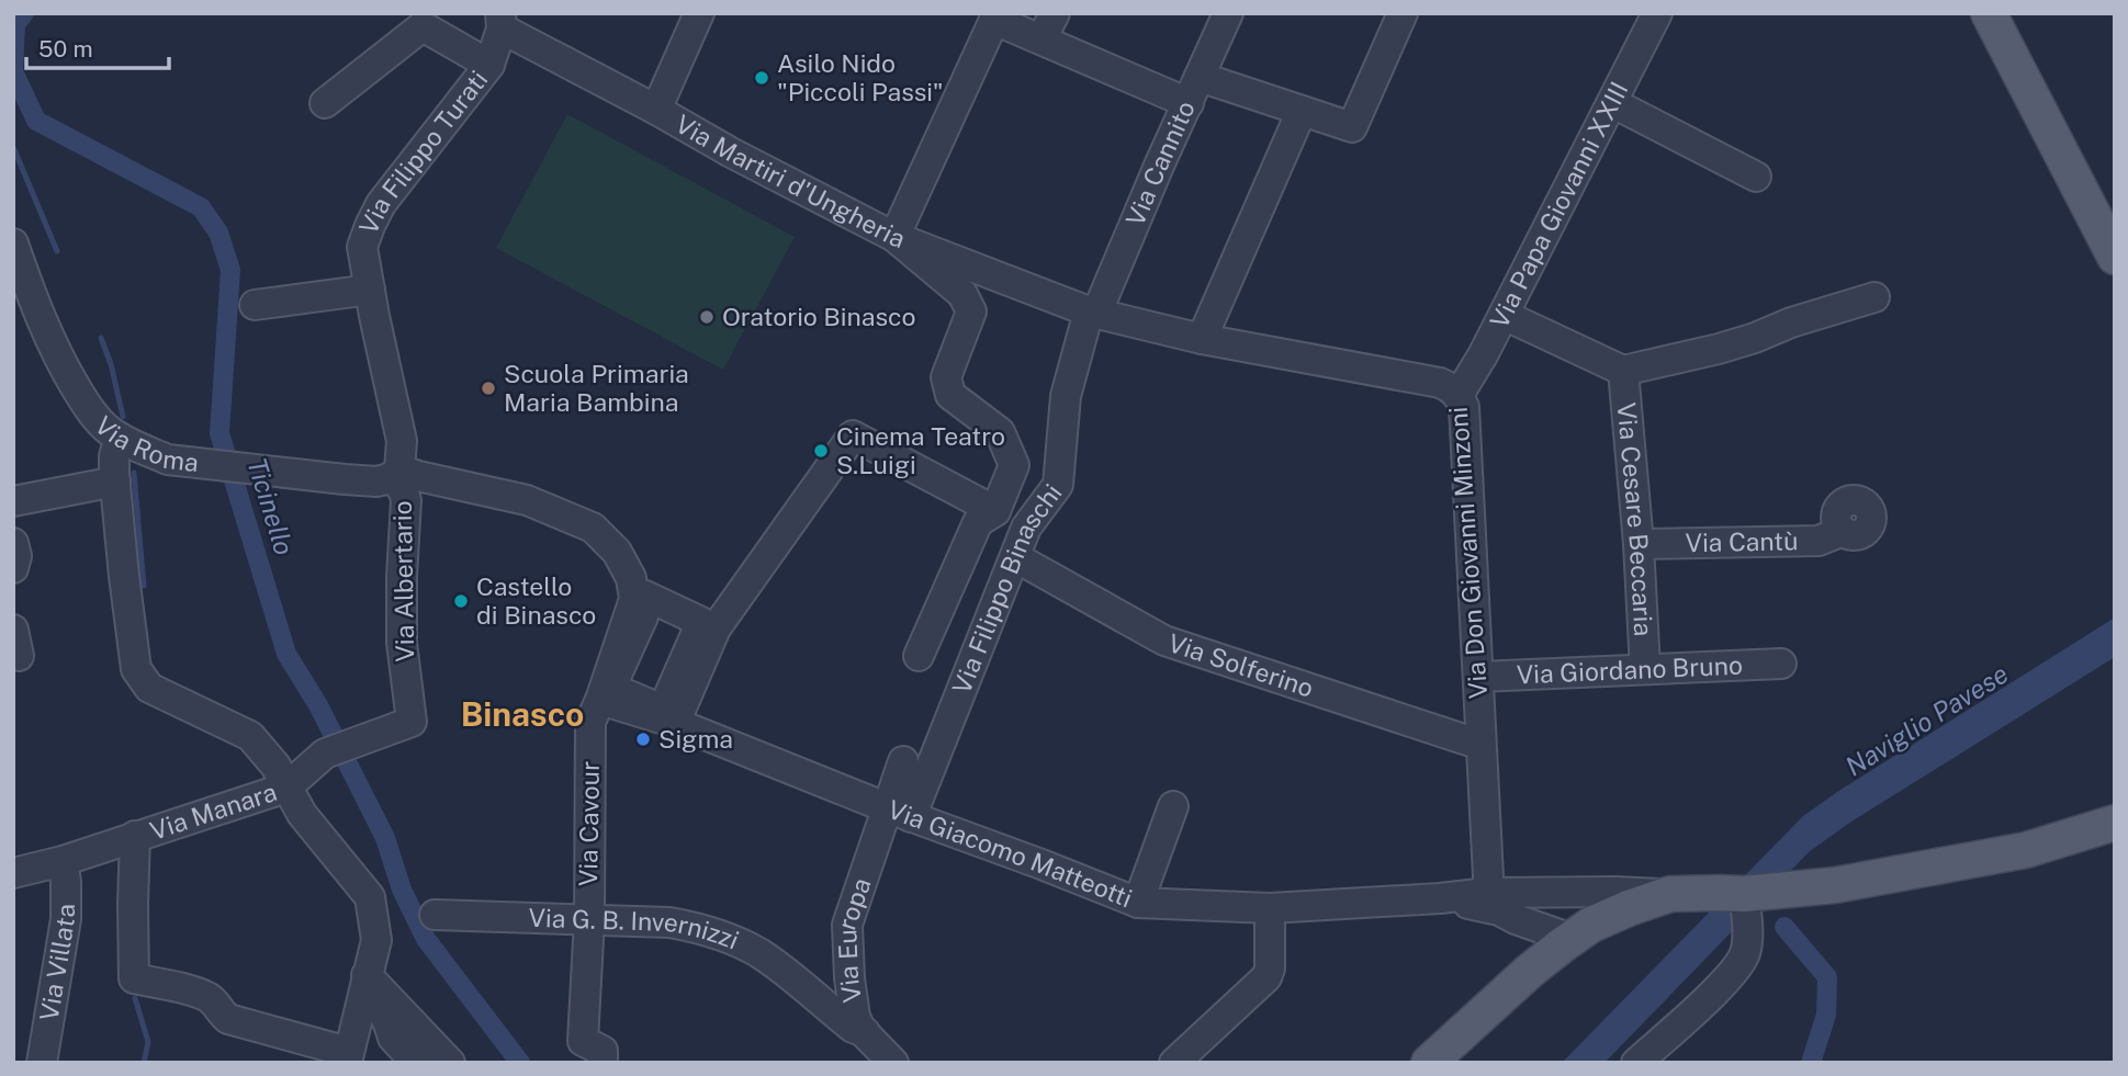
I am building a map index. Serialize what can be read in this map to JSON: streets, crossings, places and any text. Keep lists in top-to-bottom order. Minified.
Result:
{"streets":{"street":["Via Filippo Turati","Via Cannito","Via Martiri d'Ungheria","Via Papa Giovanni XXIII","Via Roma","Via Cesare Beccaria","Via Cantù","Via Don Giovanni Minzoni","Via Albertario","Via Filippo Binaschi","Via Solferino","Via Giordano Bruno","Via Manara","Via Cavour","Via Giacomo Matteotti","Via G. B. Invernizzi","Via Europa","Via Villata"]},"crossings":[["Via Filippo Turati","Via Martiri d'Ungheria"],["Via Filippo Turati","Via Roma"],["Via Filippo Turati","Via Albertario"],["Via Filippo Turati","Via Cavour"],["Via Cannito","Via Martiri d'Ungheria"],["Via Cannito","Via Don Giovanni Minzoni"],["Via Cannito","Via Filippo Binaschi"],["Via Martiri d'Ungheria","Via Don Giovanni Minzoni"],["Via Martiri d'Ungheria","Via Filippo Binaschi"],["Via Papa Giovanni XXIII","Via Don Giovanni Minzoni"],["Via Roma","Via Albertario"],["Via Roma","Via Cavour"],["Via Cesare Beccaria","Via Cantù"],["Via Cesare Beccaria","Via Giordano Bruno"],["Via Don Giovanni Minzoni","Via Filippo Binaschi"],["Via Don Giovanni Minzoni","Via Solferino"],["Via Don Giovanni Minzoni","Via Giordano Bruno"],["Via Don Giovanni Minzoni","Via Giacomo Matteotti"],["Via Albertario","Via Manara"],["Via Albertario","Via Cavour"],["Via Filippo Binaschi","Via Solferino"],["Via Filippo Binaschi","Via Giacomo Matteotti"],["Via Filippo Binaschi","Via Europa"],["Via Manara","Via Villata"],["Via Cavour","Via Giacomo Matteotti"],["Via Cavour","Via G. B. Invernizzi"],["Via Giacomo Matteotti","Via Europa"],["Via G. B. Invernizzi","Via Europa"]],"districts":["Binasco"],"water":["Ticinello","Naviglio Pavese"],"places":["Asilo Nido \"Piccoli Passi\"","Oratorio Binasco","Scuola Primaria Maria Bambina","Cinema Teatro S.Luigi","Castello di Binasco","Sigma"],"scale_bar":"50 m"}
